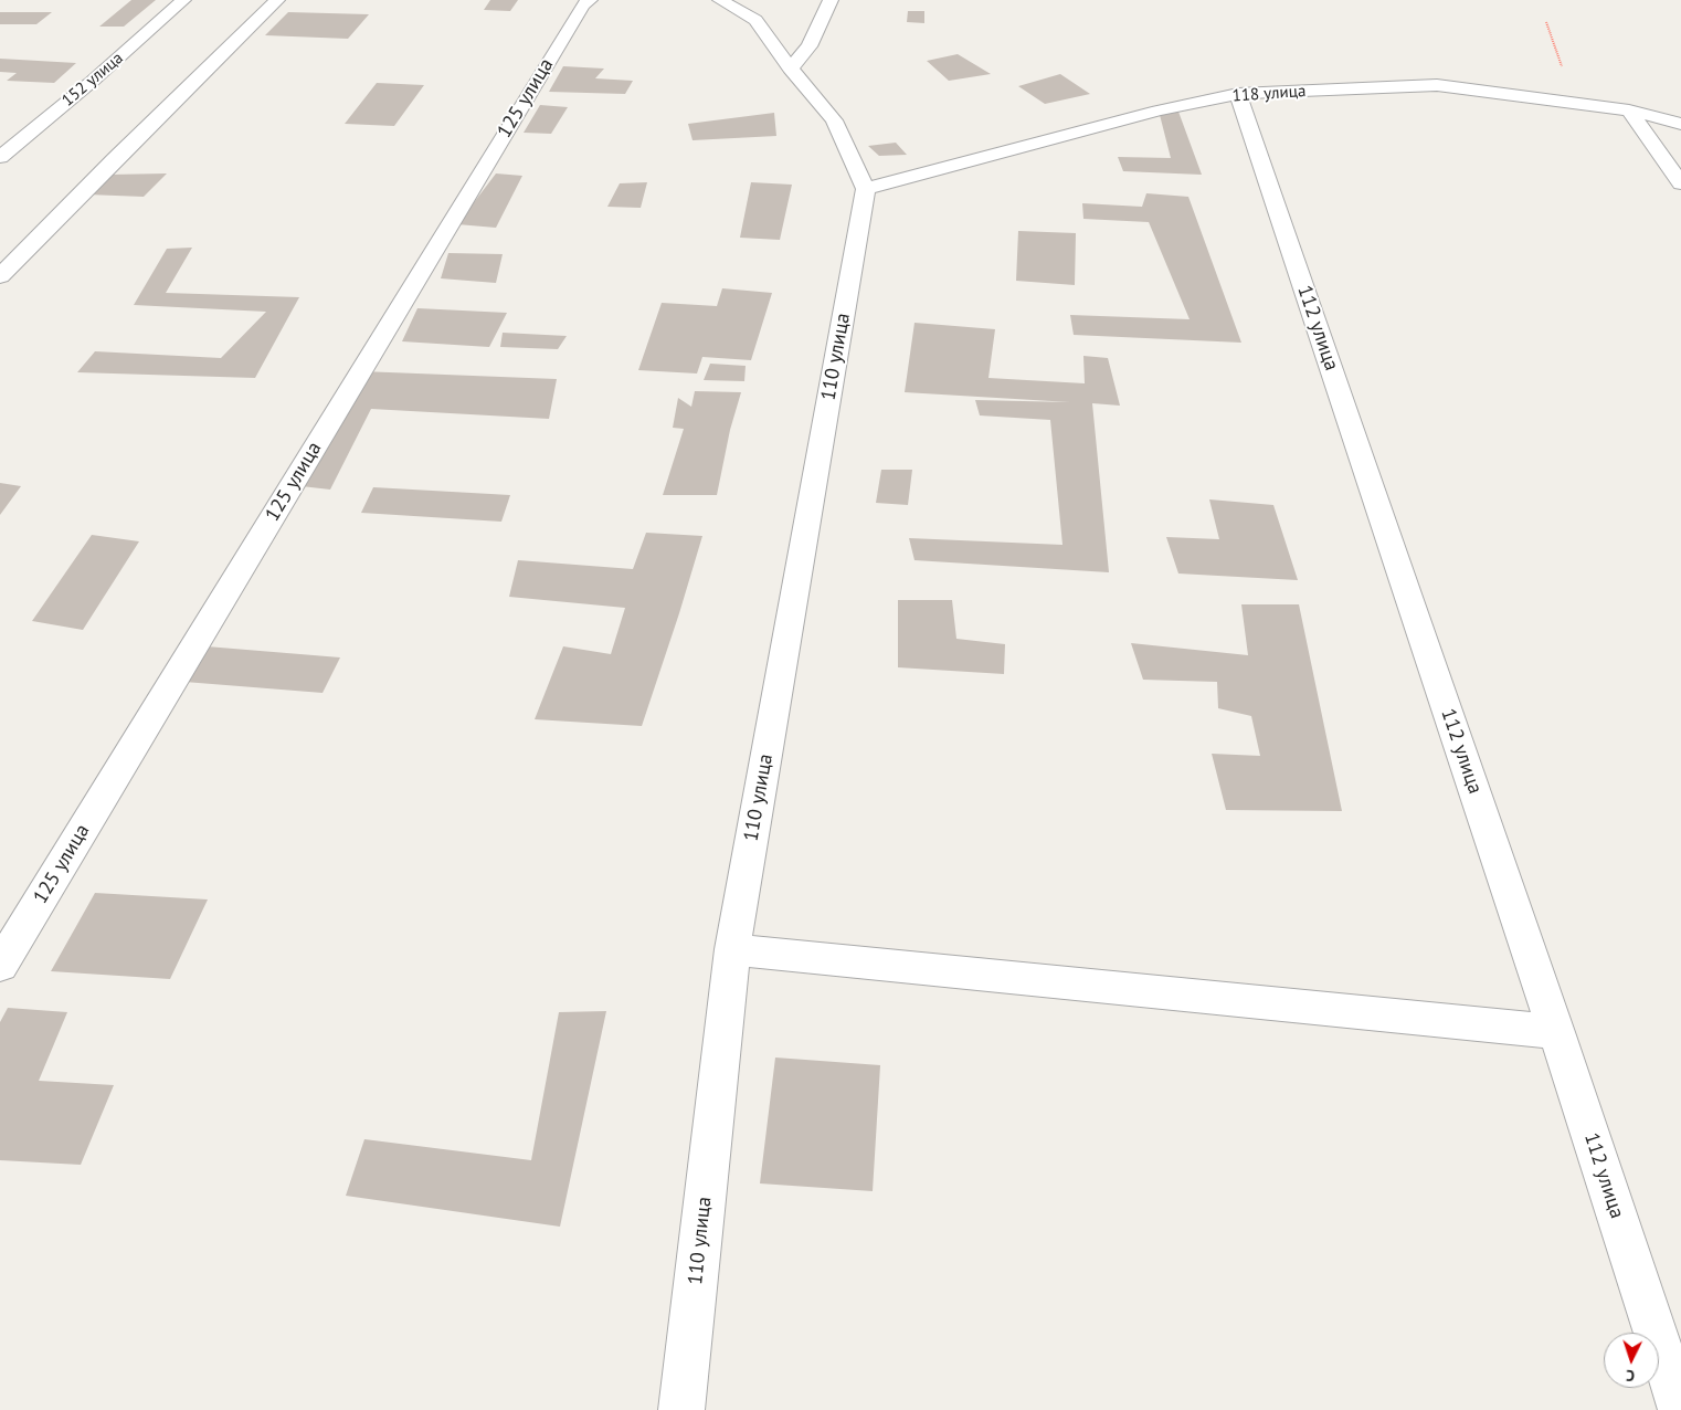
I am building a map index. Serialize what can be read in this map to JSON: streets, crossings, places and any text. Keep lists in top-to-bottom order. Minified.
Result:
{"streets":{"street":["152 улица","118 улица","125 улица","112 улица","110 улица"]},"crossings":[["118 улица","112 улица"],["118 улица","110 улица"]],"north":"bottom"}
